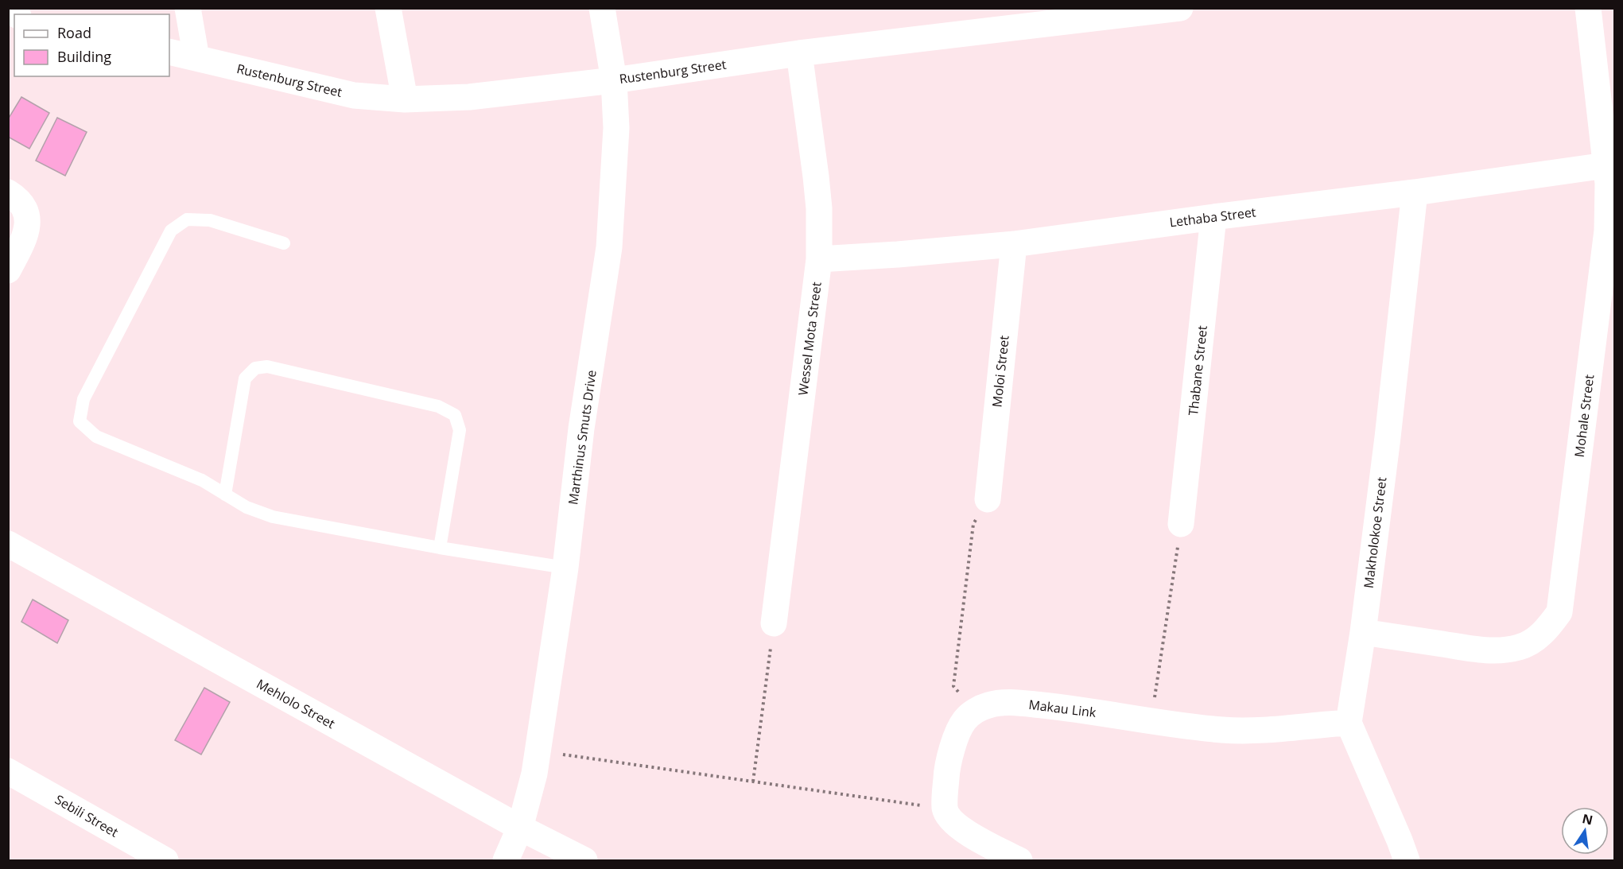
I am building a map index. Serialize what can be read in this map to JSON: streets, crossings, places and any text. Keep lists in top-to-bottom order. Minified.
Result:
{"streets":{"street":["Rustenburg Street","Lethaba Street","Wessel Mota Street","Thabane Street","Moloi Street","Mohale Street","Marthinus Smuts Drive","Makholokoe Street","Mehlolo Street","Makau Link","Sebili Street"]},"crossings":[["Rustenburg Street","Wessel Mota Street"],["Rustenburg Street","Marthinus Smuts Drive"],["Lethaba Street","Wessel Mota Street"],["Lethaba Street","Thabane Street"],["Lethaba Street","Moloi Street"],["Lethaba Street","Mohale Street"],["Lethaba Street","Makholokoe Street"],["Mohale Street","Makholokoe Street"],["Marthinus Smuts Drive","Mehlolo Street"],["Makholokoe Street","Makau Link"]],"legend":["Road","Building"],"north":"top"}
